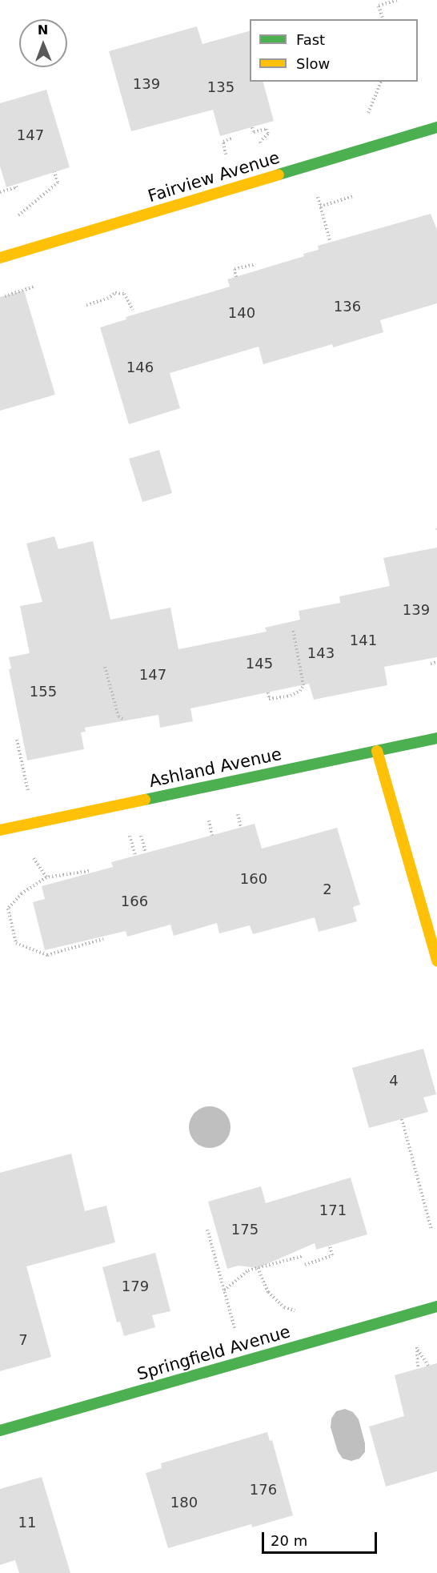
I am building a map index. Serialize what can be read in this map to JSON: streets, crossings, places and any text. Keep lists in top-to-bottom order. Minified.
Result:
{"streets":{"street":["Fairview Avenue","Ashland Avenue","Springfield Avenue"]},"house_numbers":["139","135","147","136","140","146","139","141","143","145","147","155","160","2","166","4","171","175","179","7","176","180","11"],"legend":["Fast","Slow"],"scale_bar":"20 m","north":"top"}
